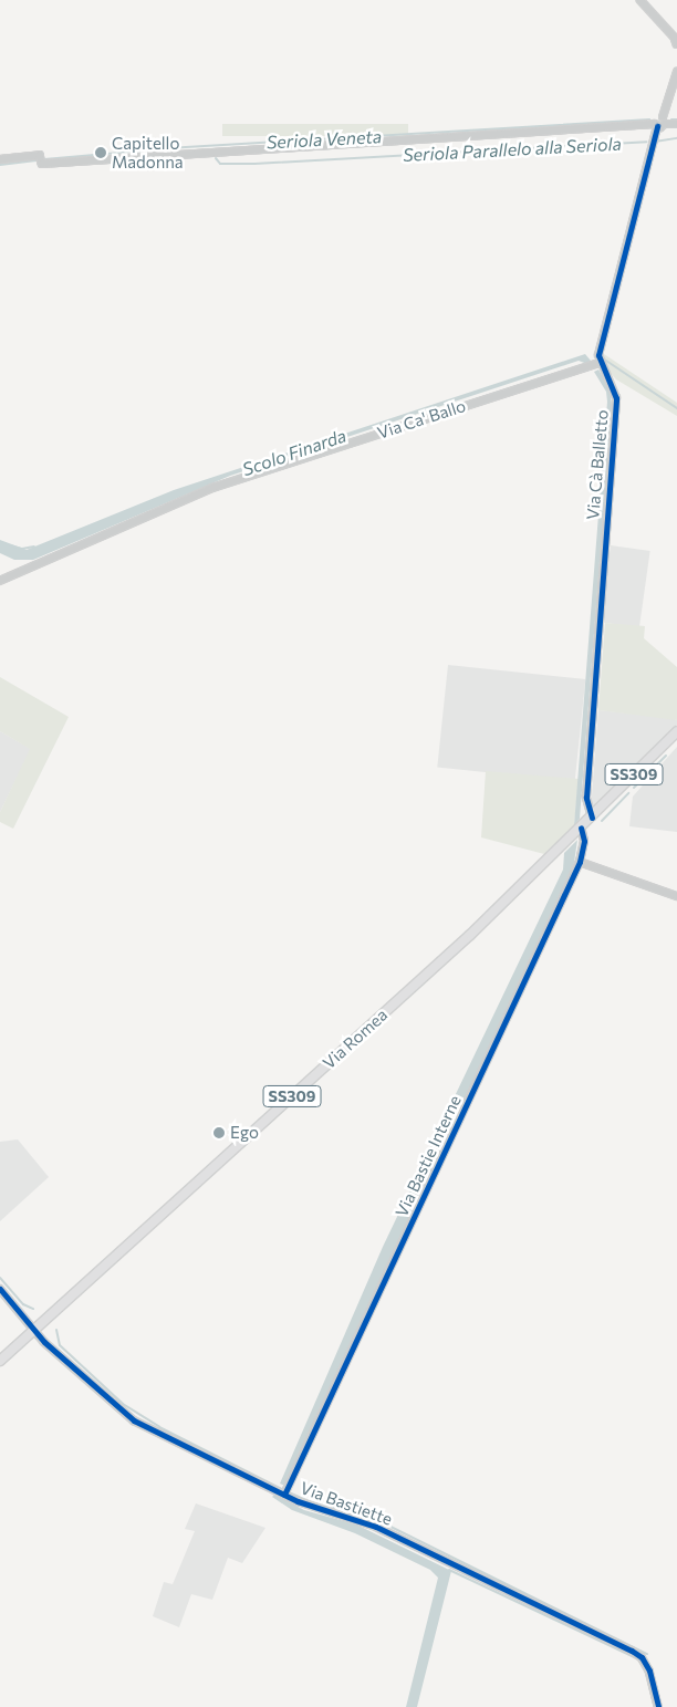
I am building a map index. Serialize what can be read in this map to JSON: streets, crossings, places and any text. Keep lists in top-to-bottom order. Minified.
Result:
{"streets":{"main road":["SS309","Via Romea"],"street":["Via Ca' Ballo","Via Cà Balletto","Via Bastie Interne","Via Bastiette"]},"crossings":[["Via Ca' Ballo","Via Cà Balletto"],["Via Cà Balletto","Via Romea"],["Via Romea","Via Bastie Interne"],["Via Romea","Via Bastiette"],["Via Bastie Interne","Via Bastiette"]],"water":["Seriola Veneta","Seriola Parallelo alla Seriola","Scolo Finarda"],"places":["Capitello Madonna","Ego"]}
